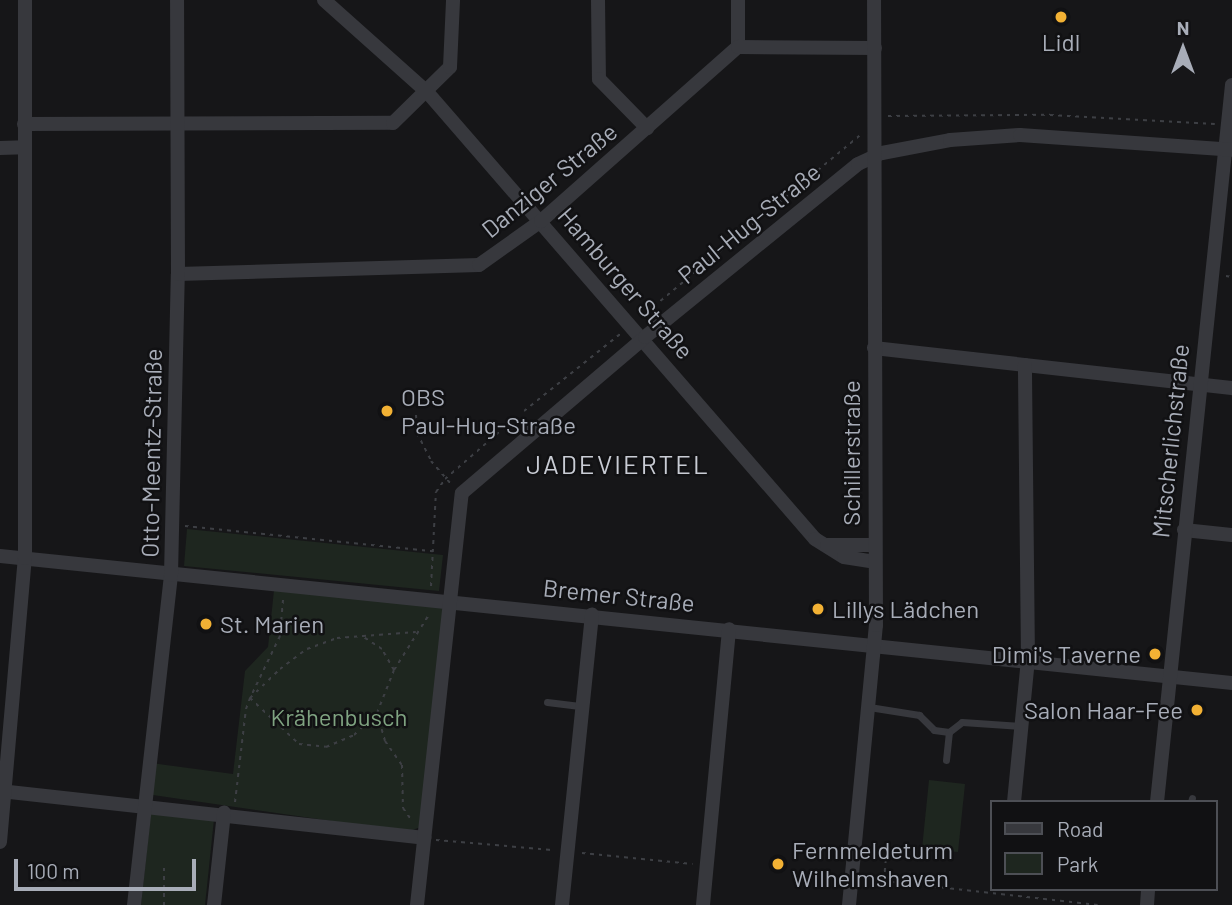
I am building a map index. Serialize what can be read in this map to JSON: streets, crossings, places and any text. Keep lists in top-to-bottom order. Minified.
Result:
{"streets":{"street":["Danziger Straße","Paul-Hug-Straße","Hamburger Straße","Mitscherlichstraße","Otto-Meentz-Straße","Schillerstraße","Bremer Straße"]},"crossings":[["Danziger Straße","Hamburger Straße"],["Danziger Straße","Otto-Meentz-Straße"],["Paul-Hug-Straße","Hamburger Straße"],["Paul-Hug-Straße","Mitscherlichstraße"],["Paul-Hug-Straße","Schillerstraße"],["Paul-Hug-Straße","Bremer Straße"],["Hamburger Straße","Schillerstraße"],["Mitscherlichstraße","Bremer Straße"],["Otto-Meentz-Straße","Bremer Straße"],["Schillerstraße","Bremer Straße"]],"districts":["JADEVIERTEL"],"parks":["Krähenbusch"],"places":["Lidl","OBS Paul-Hug-Straße","Lillys Lädchen","St. Marien","Dimi's Taverne","Salon Haar-Fee","Fernmeldeturm Wilhelmshaven"],"legend":["Road","Park"],"scale_bar":"100 m","north":"top"}
